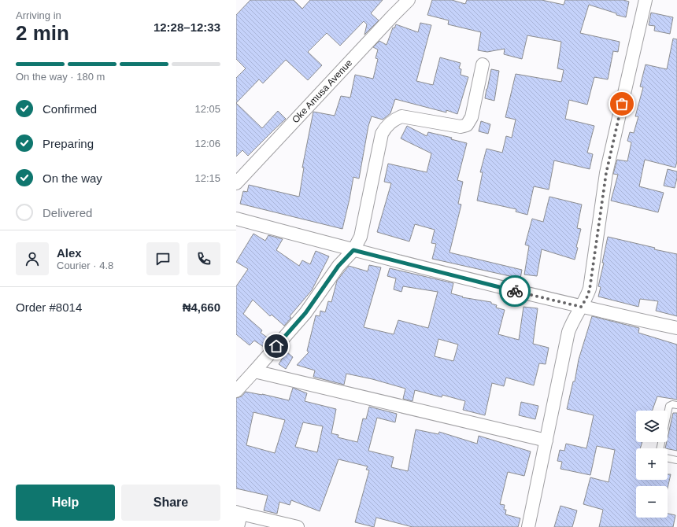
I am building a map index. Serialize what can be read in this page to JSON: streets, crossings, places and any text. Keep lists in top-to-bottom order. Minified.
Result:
{"streets":{"street":["Oke Amusa Avenue"]},"page":{"heading":["2 min","Arriving in","12:28–12:33"],"panel":["Alex","Courier · 4.8","Order #8014","₦4,660"],"bar":"On the way · 180 m","list":[["Confirmed","12:05"],["Preparing","12:06"],["On the way","12:15"],"Delivered"],"map_buttons":["+","−"],"buttons":["Help","Share"]}}
